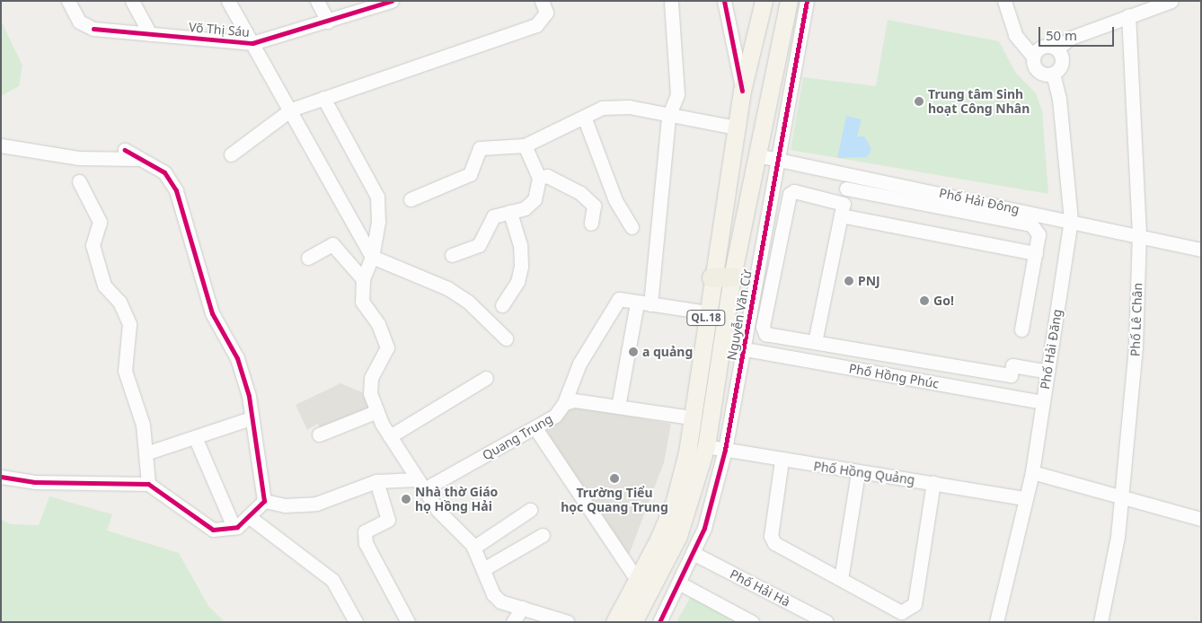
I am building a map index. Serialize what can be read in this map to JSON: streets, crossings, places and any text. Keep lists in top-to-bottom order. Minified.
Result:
{"streets":{"main road":["Nguyễn Văn Cừ","QL.18"],"street":["Võ Thị Sáu","Phố Hải Đông","Phố Lê Chân","Phố Hải Đăng","Phố Hồng Phúc","Quang Trung","Phố Hồng Quảng","Phố Hải Hà"]},"crossings":[["Phố Hải Đông","Nguyễn Văn Cừ"],["Phố Hải Đông","Phố Lê Chân"],["Phố Hải Đông","Phố Hải Đăng"],["Nguyễn Văn Cừ","Phố Hồng Phúc"],["Nguyễn Văn Cừ","Phố Hồng Quảng"],["Nguyễn Văn Cừ","Phố Hải Hà"],["QL.18","Quang Trung"],["Phố Hải Đăng","Phố Hồng Phúc"],["Phố Hải Đăng","Phố Hồng Quảng"]],"places":["Trung tâm Sinh hoạt Công Nhân","PNJ","Go!","a quảng","Trường Tiểu học Quang Trung","Nhà thờ Giáo họ Hồng Hải"],"scale_bar":"50 m"}
